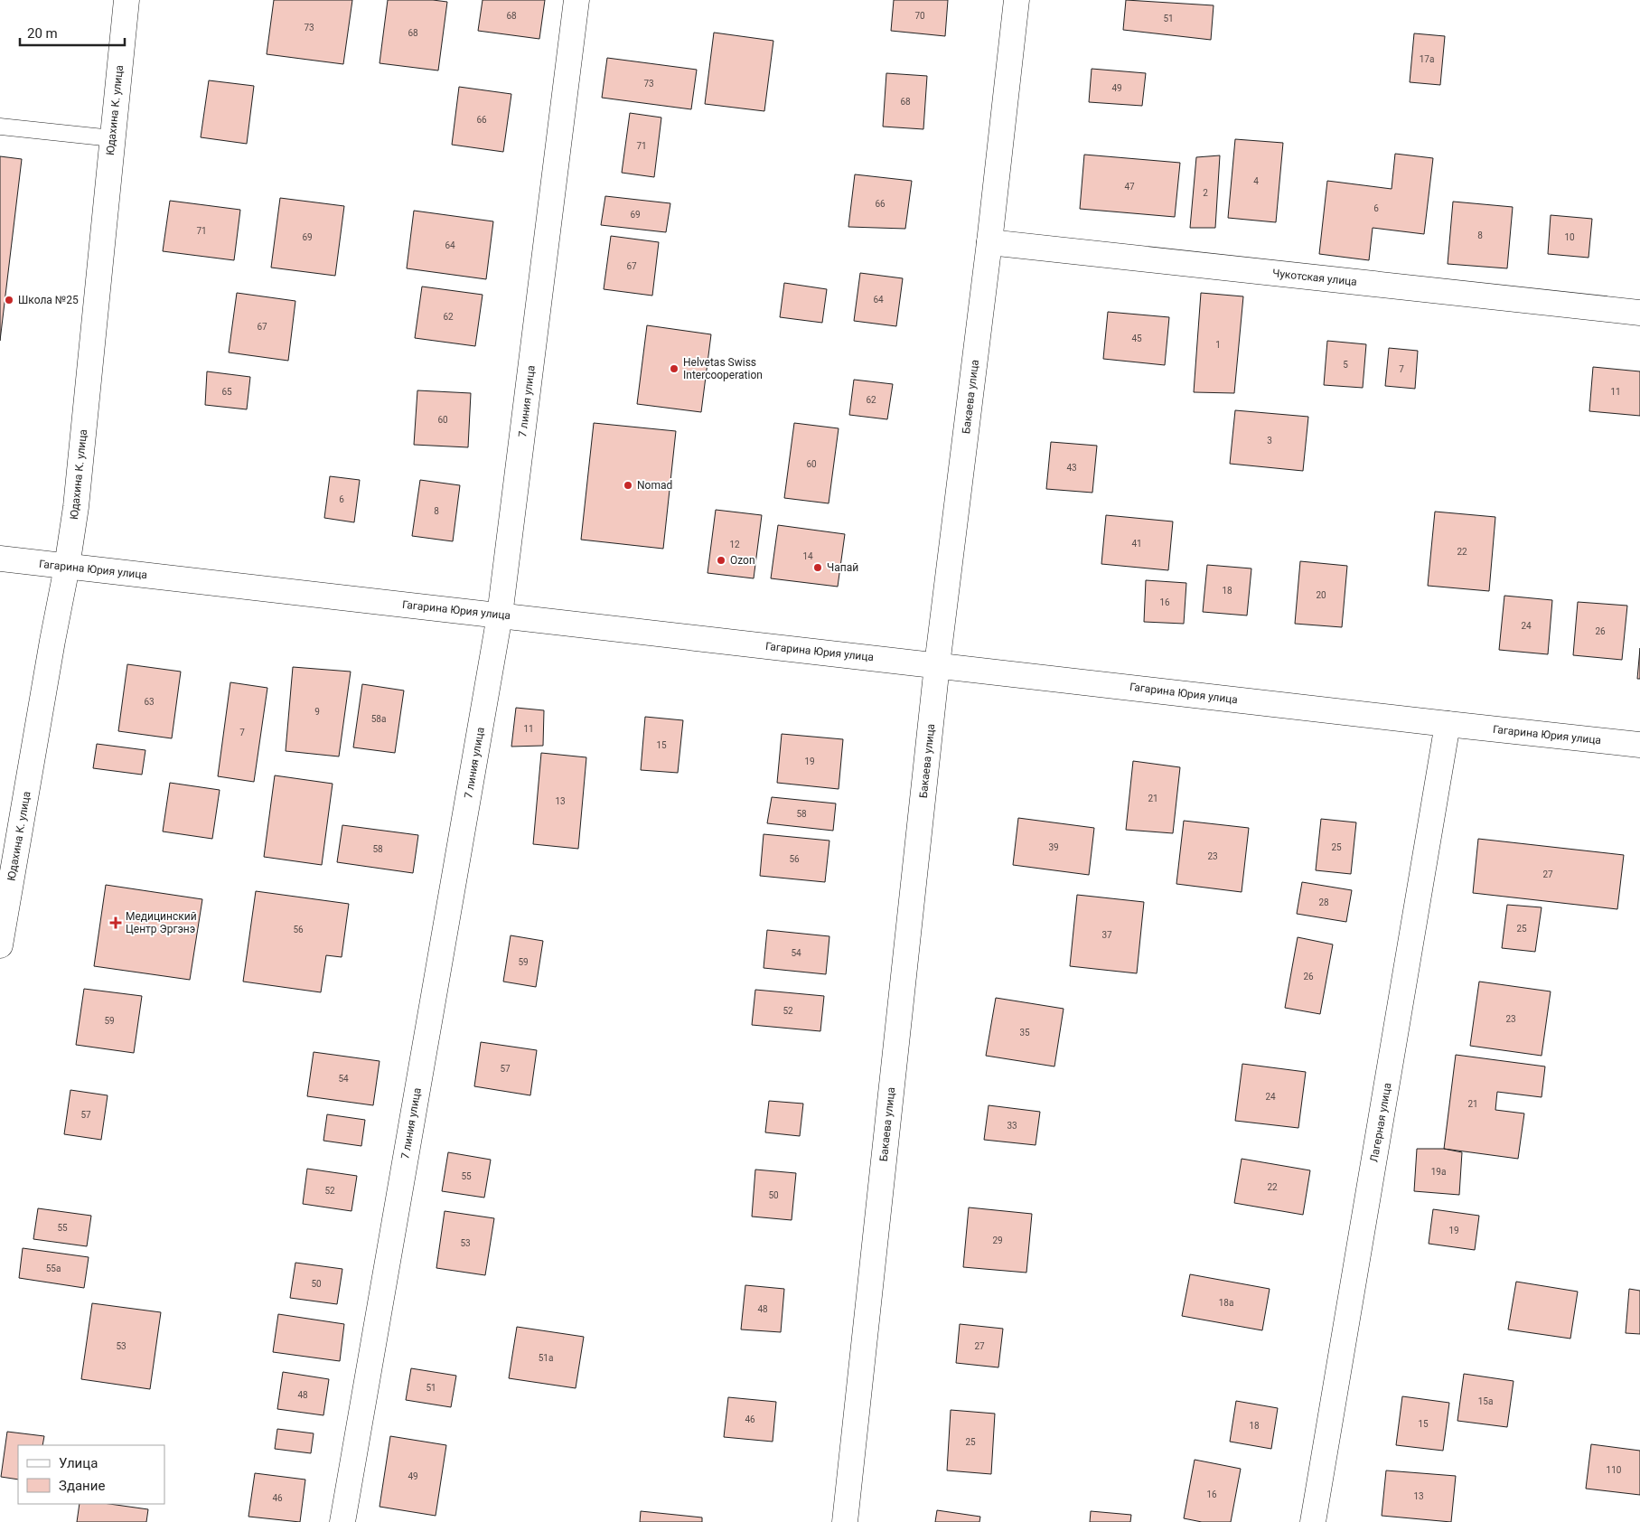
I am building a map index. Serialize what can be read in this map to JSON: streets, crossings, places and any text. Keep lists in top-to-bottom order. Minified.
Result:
{"streets":{"street":["Юдахина К. улица","Чукотская улица","Бакаева улица","7 линия улица","Гагарина Юрия улица","Лагерная улица"]},"crossings":[["Юдахина К. улица","Гагарина Юрия улица"],["Чукотская улица","Бакаева улица"],["Бакаева улица","Гагарина Юрия улица"],["7 линия улица","Гагарина Юрия улица"],["Гагарина Юрия улица","Лагерная улица"]],"places":{"other":["Школа №25","Helvetas Swiss Intercooperation","Nomad","Ozon","Чапай"],"health":["Медицинский Центр Эргэнэ"]},"house_numbers":["68","70","51","73","68","17a","73","49","68","66","71","4","47","2","66","6","69","71","8","69","10","64","67","64","62","67","45","1","5","7","65","11","62","60","3","60","43","6","8","41","12","22","14","18","20","16","24","26","63","9","58a","11","7","15","19","21","13","58","39","25","58","23","56","27","28","25","56","37","54","59","26","52","23","59","35","57","54","24","21","57","33","19a","55","22","52","50","55","19","29","53","55a","50","18a","48","53","27","51a","51","48","15a","46","15","18","25","110","49","16","13","46"],"legend":["Улица","Здание"],"scale_bar":"20 m"}
